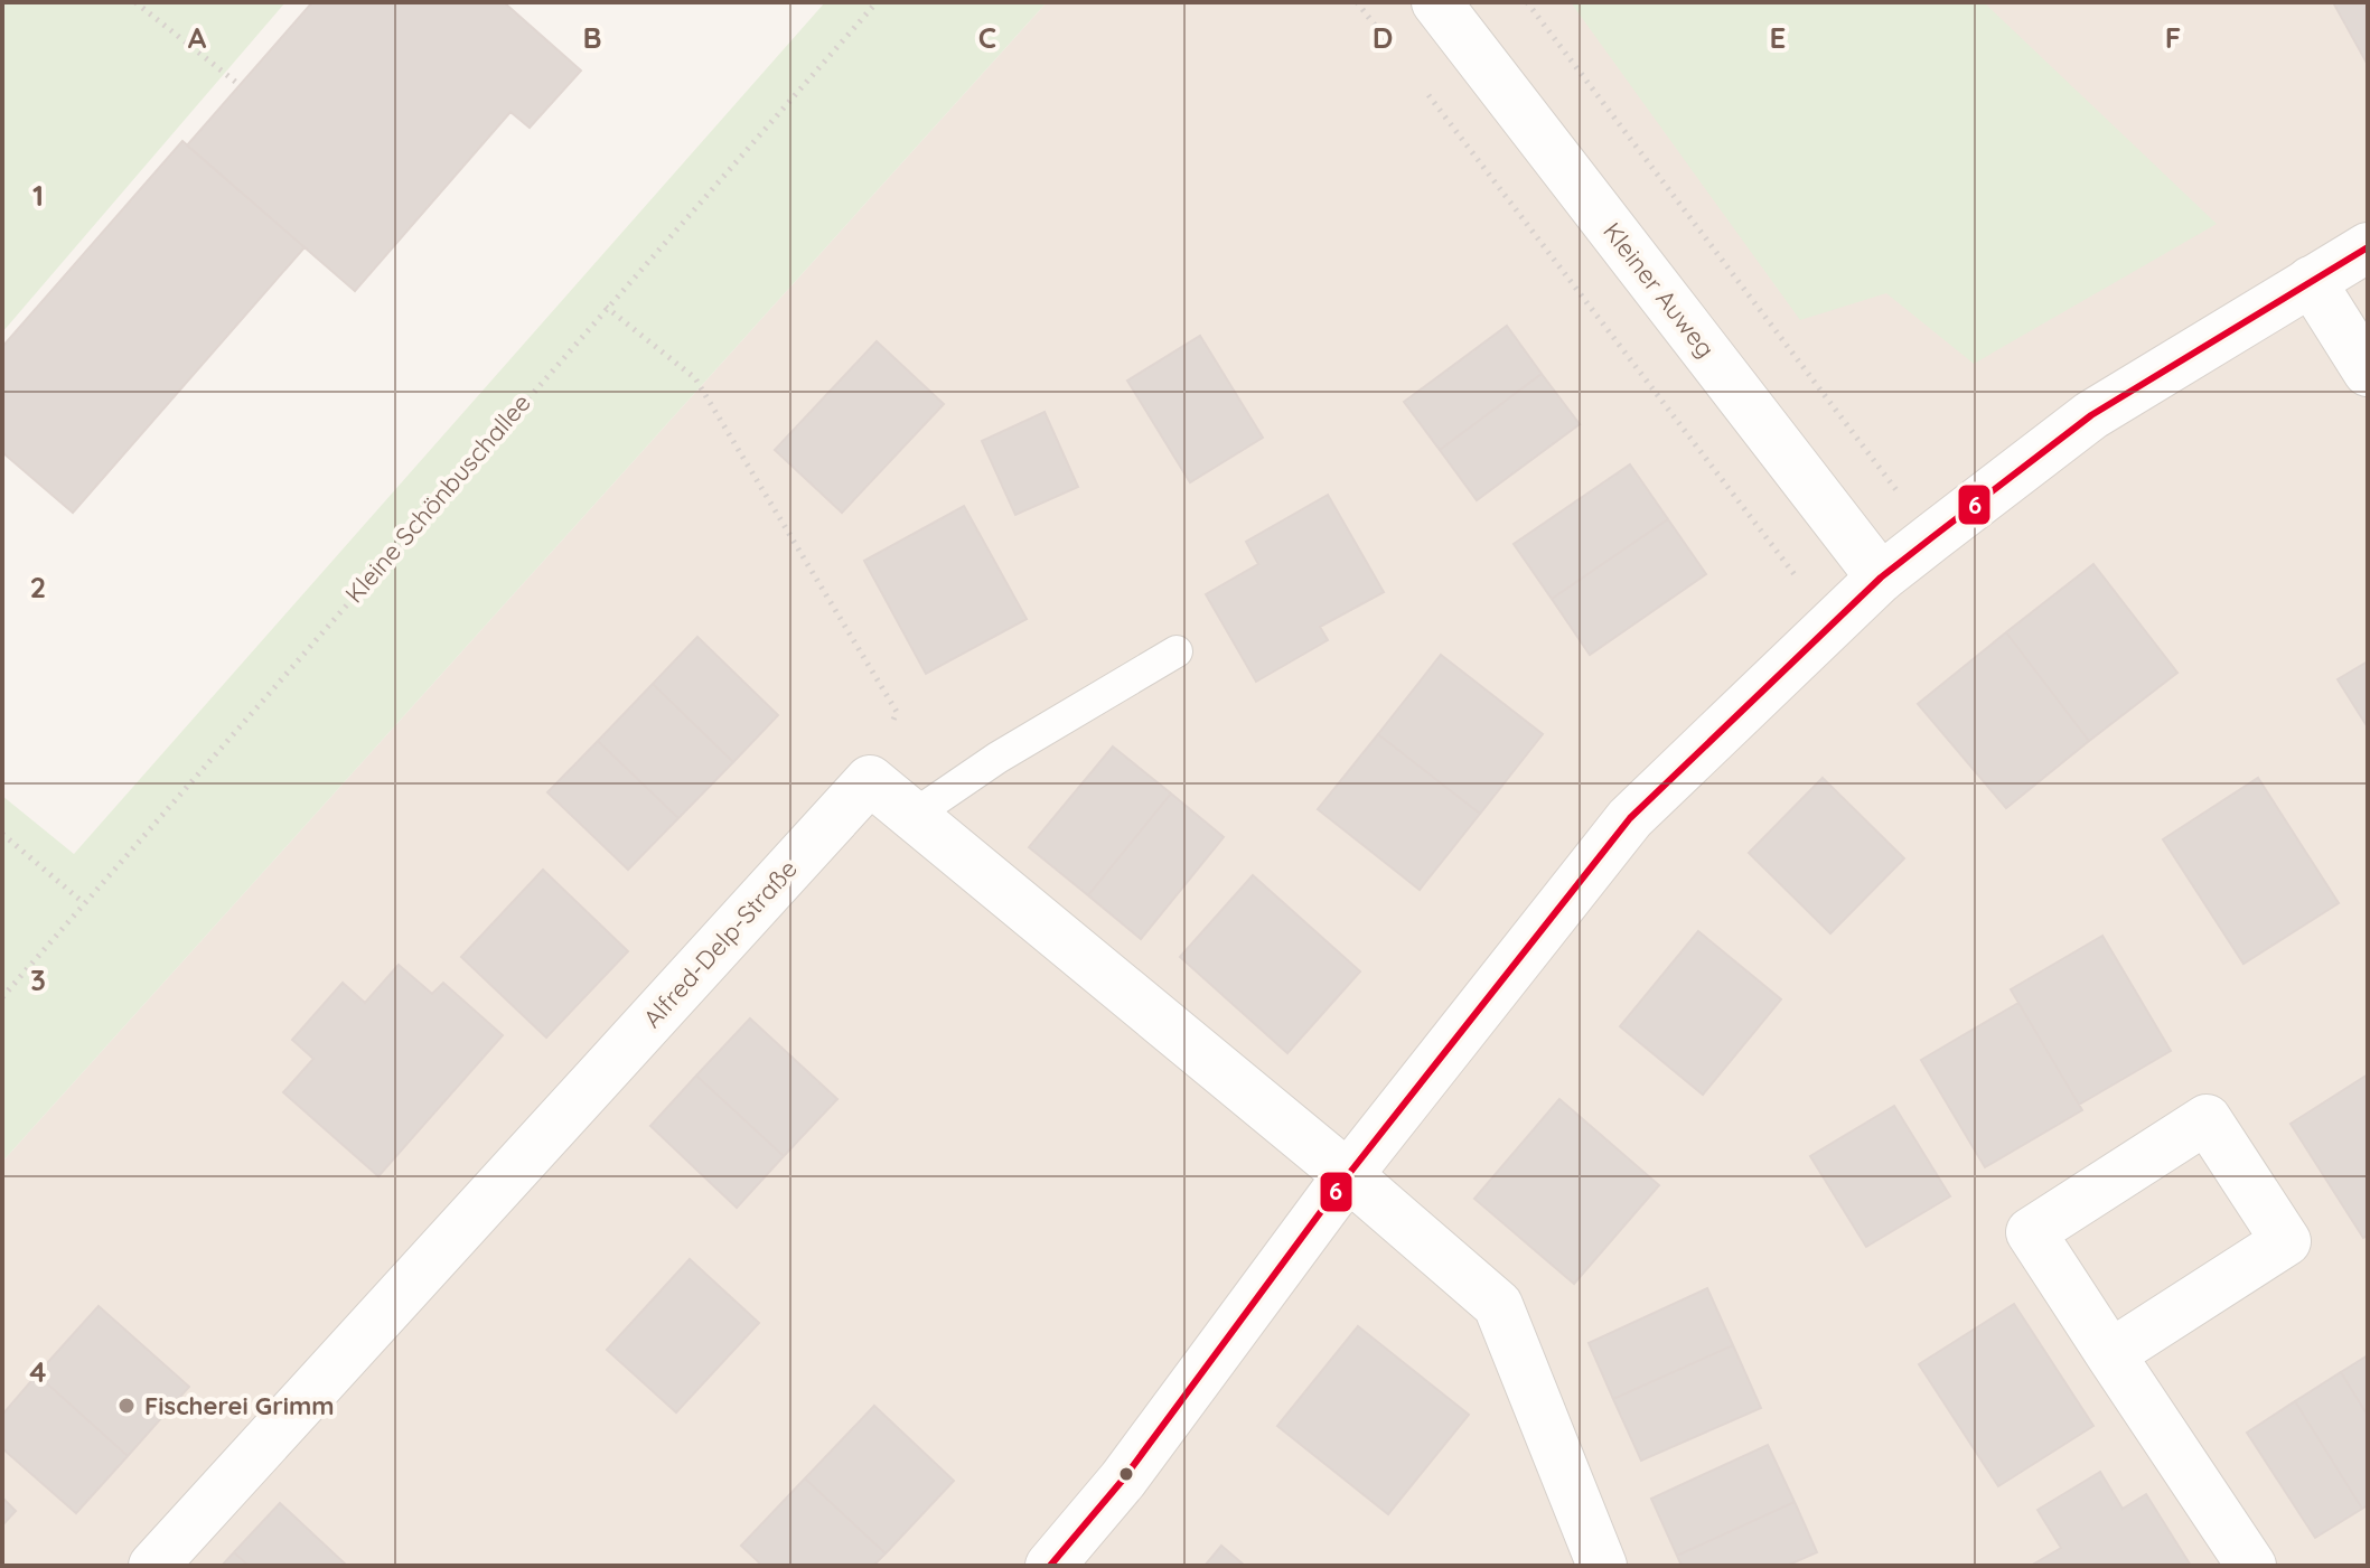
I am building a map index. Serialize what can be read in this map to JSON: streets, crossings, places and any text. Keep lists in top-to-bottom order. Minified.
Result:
{"streets":{"street":["Kleiner Auweg","Alfred-Delp-Straße"],"path":["Kleine Schönbuschallee"]},"places":["Fischerei Grimm"],"lines":["transit line 6"],"grid":{"columns":["A","B","C","D","E","F"],"rows":["1","2","3","4"]}}
